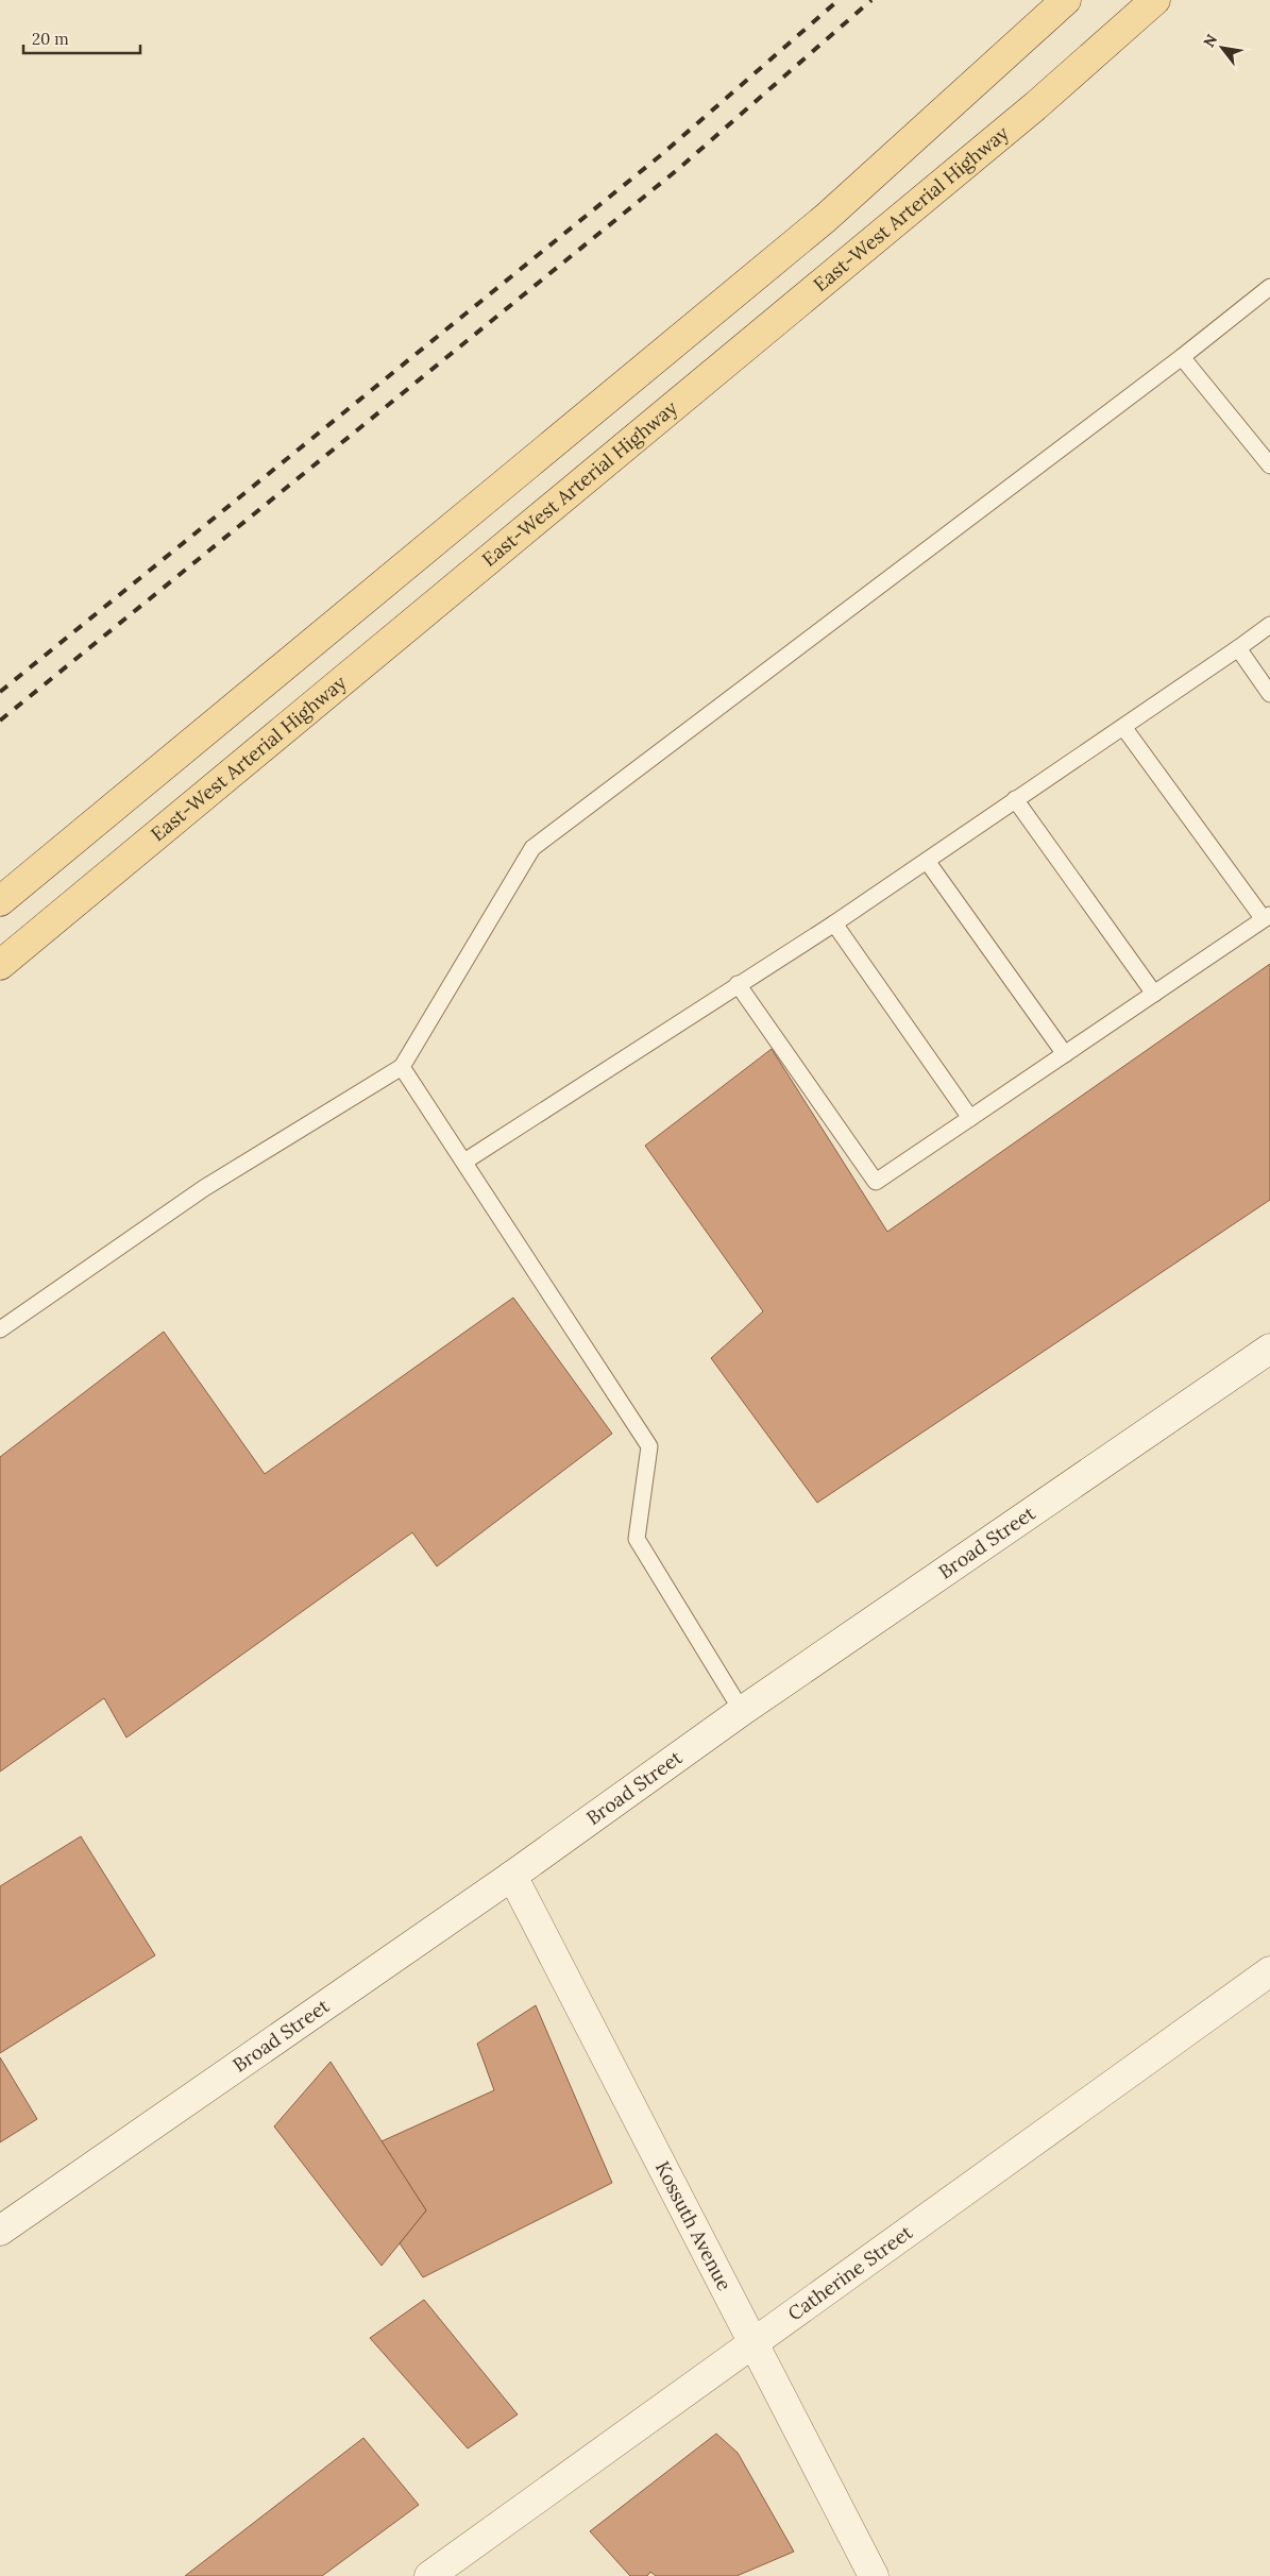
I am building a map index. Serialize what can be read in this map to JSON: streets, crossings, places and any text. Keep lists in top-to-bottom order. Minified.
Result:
{"streets":{"main road":["East-West Arterial Highway"],"street":["Broad Street","Kossuth Avenue","Catherine Street"]},"crossings":[["Broad Street","Kossuth Avenue"],["Kossuth Avenue","Catherine Street"]],"scale_bar":"20 m","north":"top left"}
